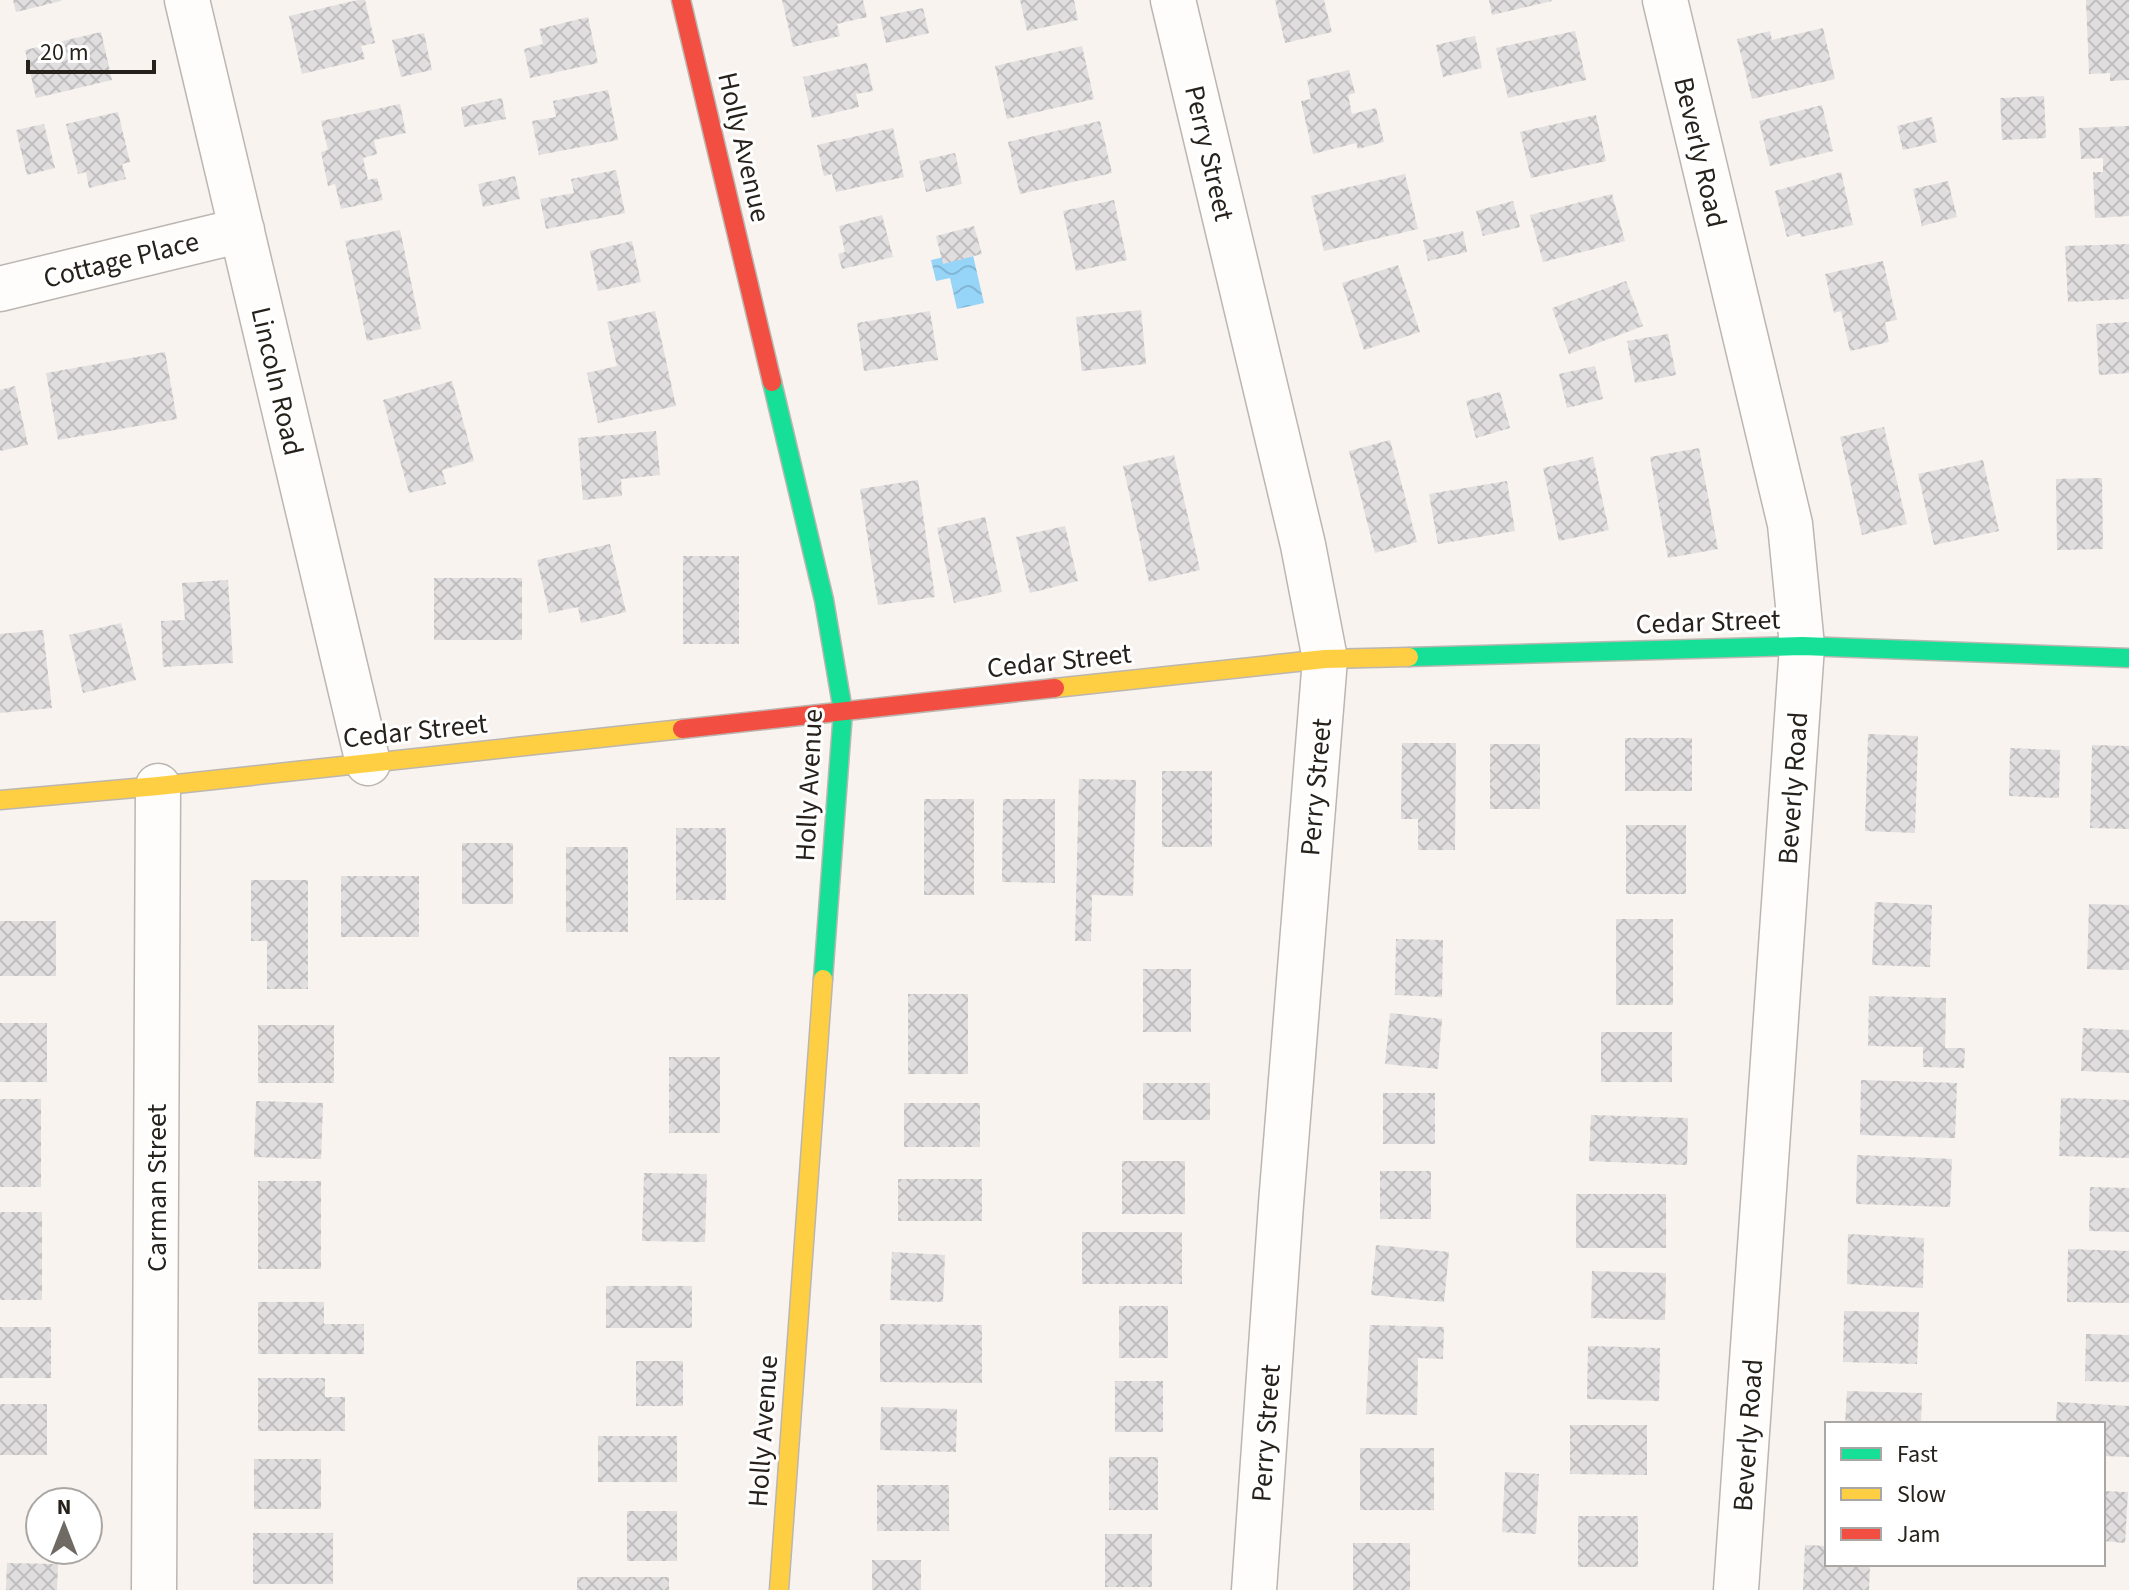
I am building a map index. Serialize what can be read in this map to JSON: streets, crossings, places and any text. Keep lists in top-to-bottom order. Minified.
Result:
{"streets":{"street":["Holly Avenue","Beverly Road","Perry Street","Cottage Place","Lincoln Road","Cedar Street","Carman Street"]},"crossings":[["Holly Avenue","Cedar Street"],["Beverly Road","Cedar Street"],["Perry Street","Cedar Street"],["Cottage Place","Lincoln Road"],["Lincoln Road","Cedar Street"],["Cedar Street","Carman Street"]],"legend":["Fast","Slow","Jam"],"scale_bar":"20 m","north":"top"}
